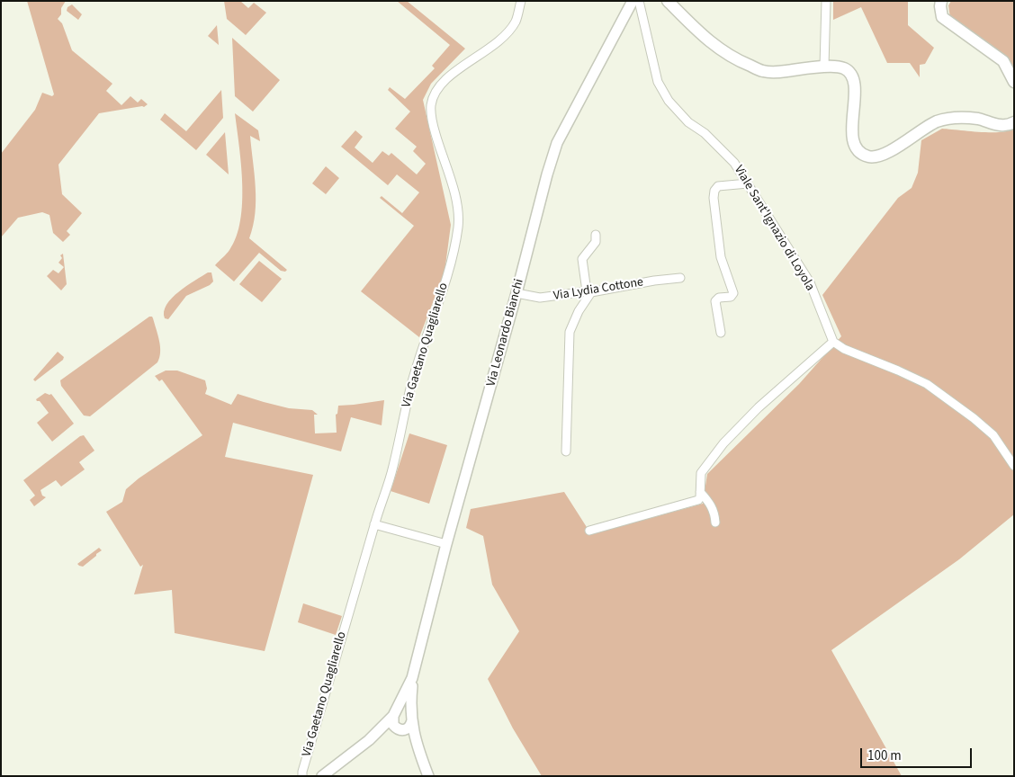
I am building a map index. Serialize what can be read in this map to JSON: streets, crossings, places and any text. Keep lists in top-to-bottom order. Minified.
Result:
{"streets":{"street":["Viale Sant'Ignazio di Loyola","Via Lydia Cottone","Via Leonardo Bianchi","Via Gaetano Quagliarello"]},"crossings":[["Via Lydia Cottone","Via Leonardo Bianchi"]],"scale_bar":"100 m"}
